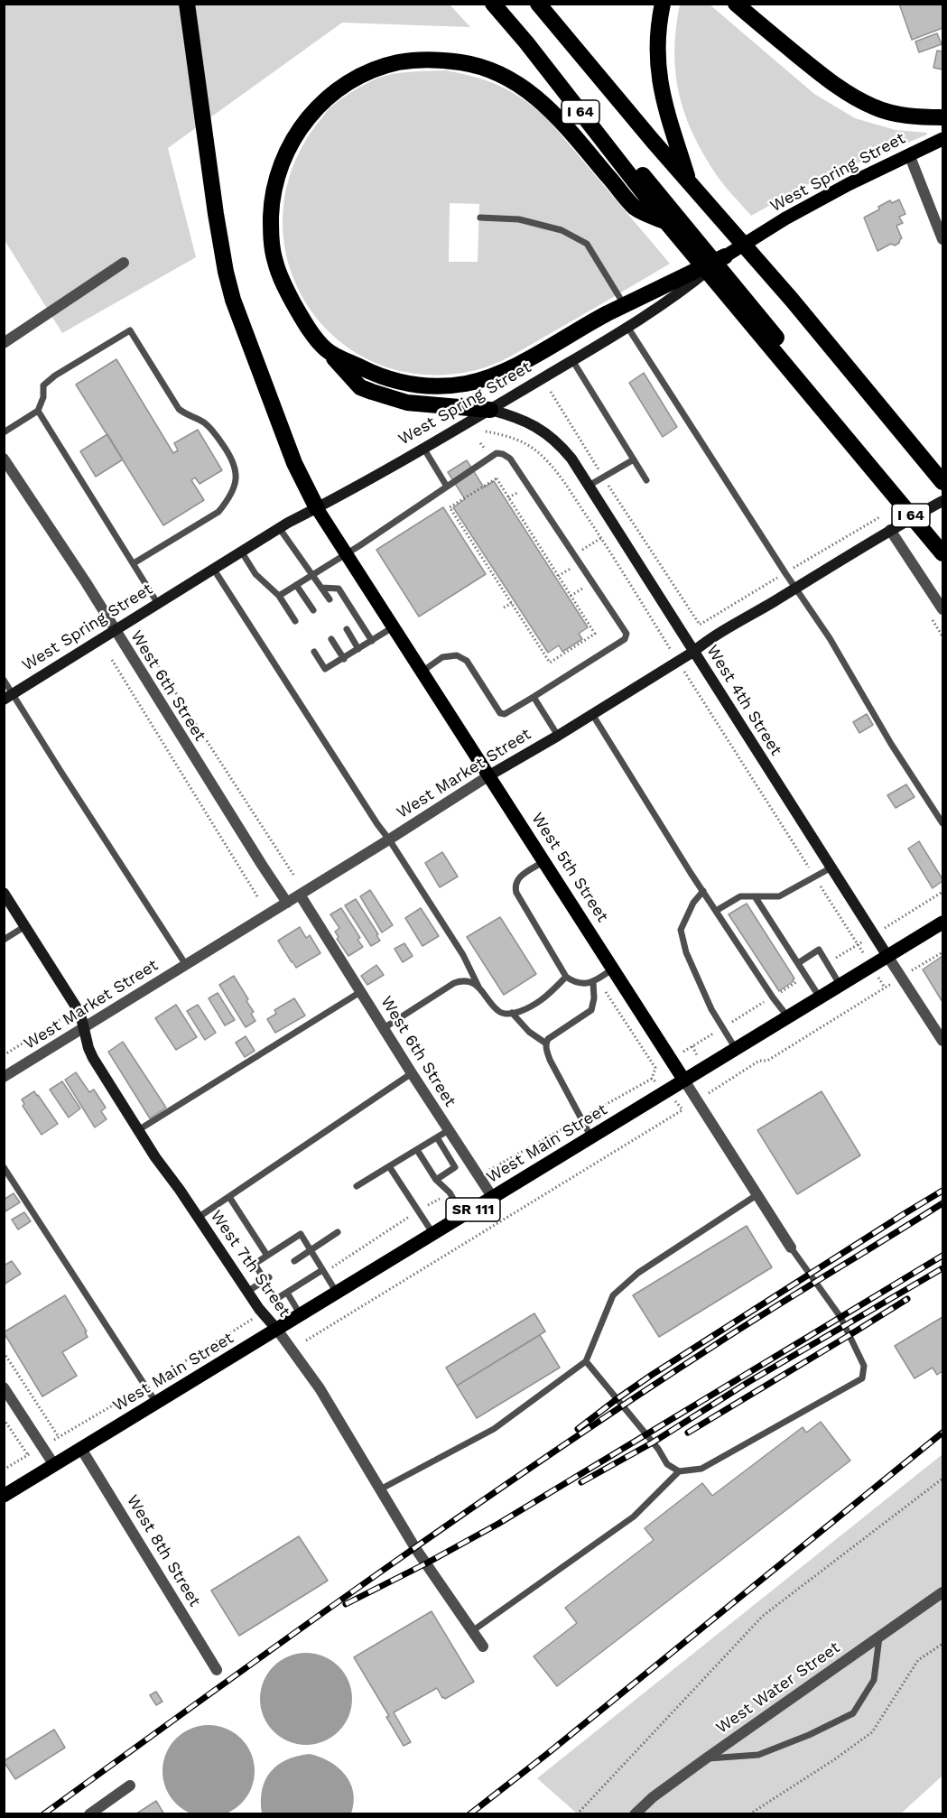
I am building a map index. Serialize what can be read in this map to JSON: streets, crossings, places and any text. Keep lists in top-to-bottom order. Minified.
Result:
{"streets":{"highway":["I 64"],"main road":["West Spring Street","West 5th Street","West Main Street","SR 111"],"street":["West 6th Street","West 4th Street","West Market Street","West 7th Street","West 8th Street","West Water Street"]},"crossings":[["West Spring Street","West 6th Street"],["West Spring Street","West 4th Street"],["West Spring Street","West 5th Street"],["West 6th Street","West Market Street"],["West 6th Street","West Main Street"],["West 4th Street","West Market Street"],["West 4th Street","West Main Street"],["West Market Street","West 5th Street"],["West Market Street","West 7th Street"],["West 5th Street","West Main Street"],["West Main Street","West 7th Street"],["West Main Street","West 8th Street"]]}
